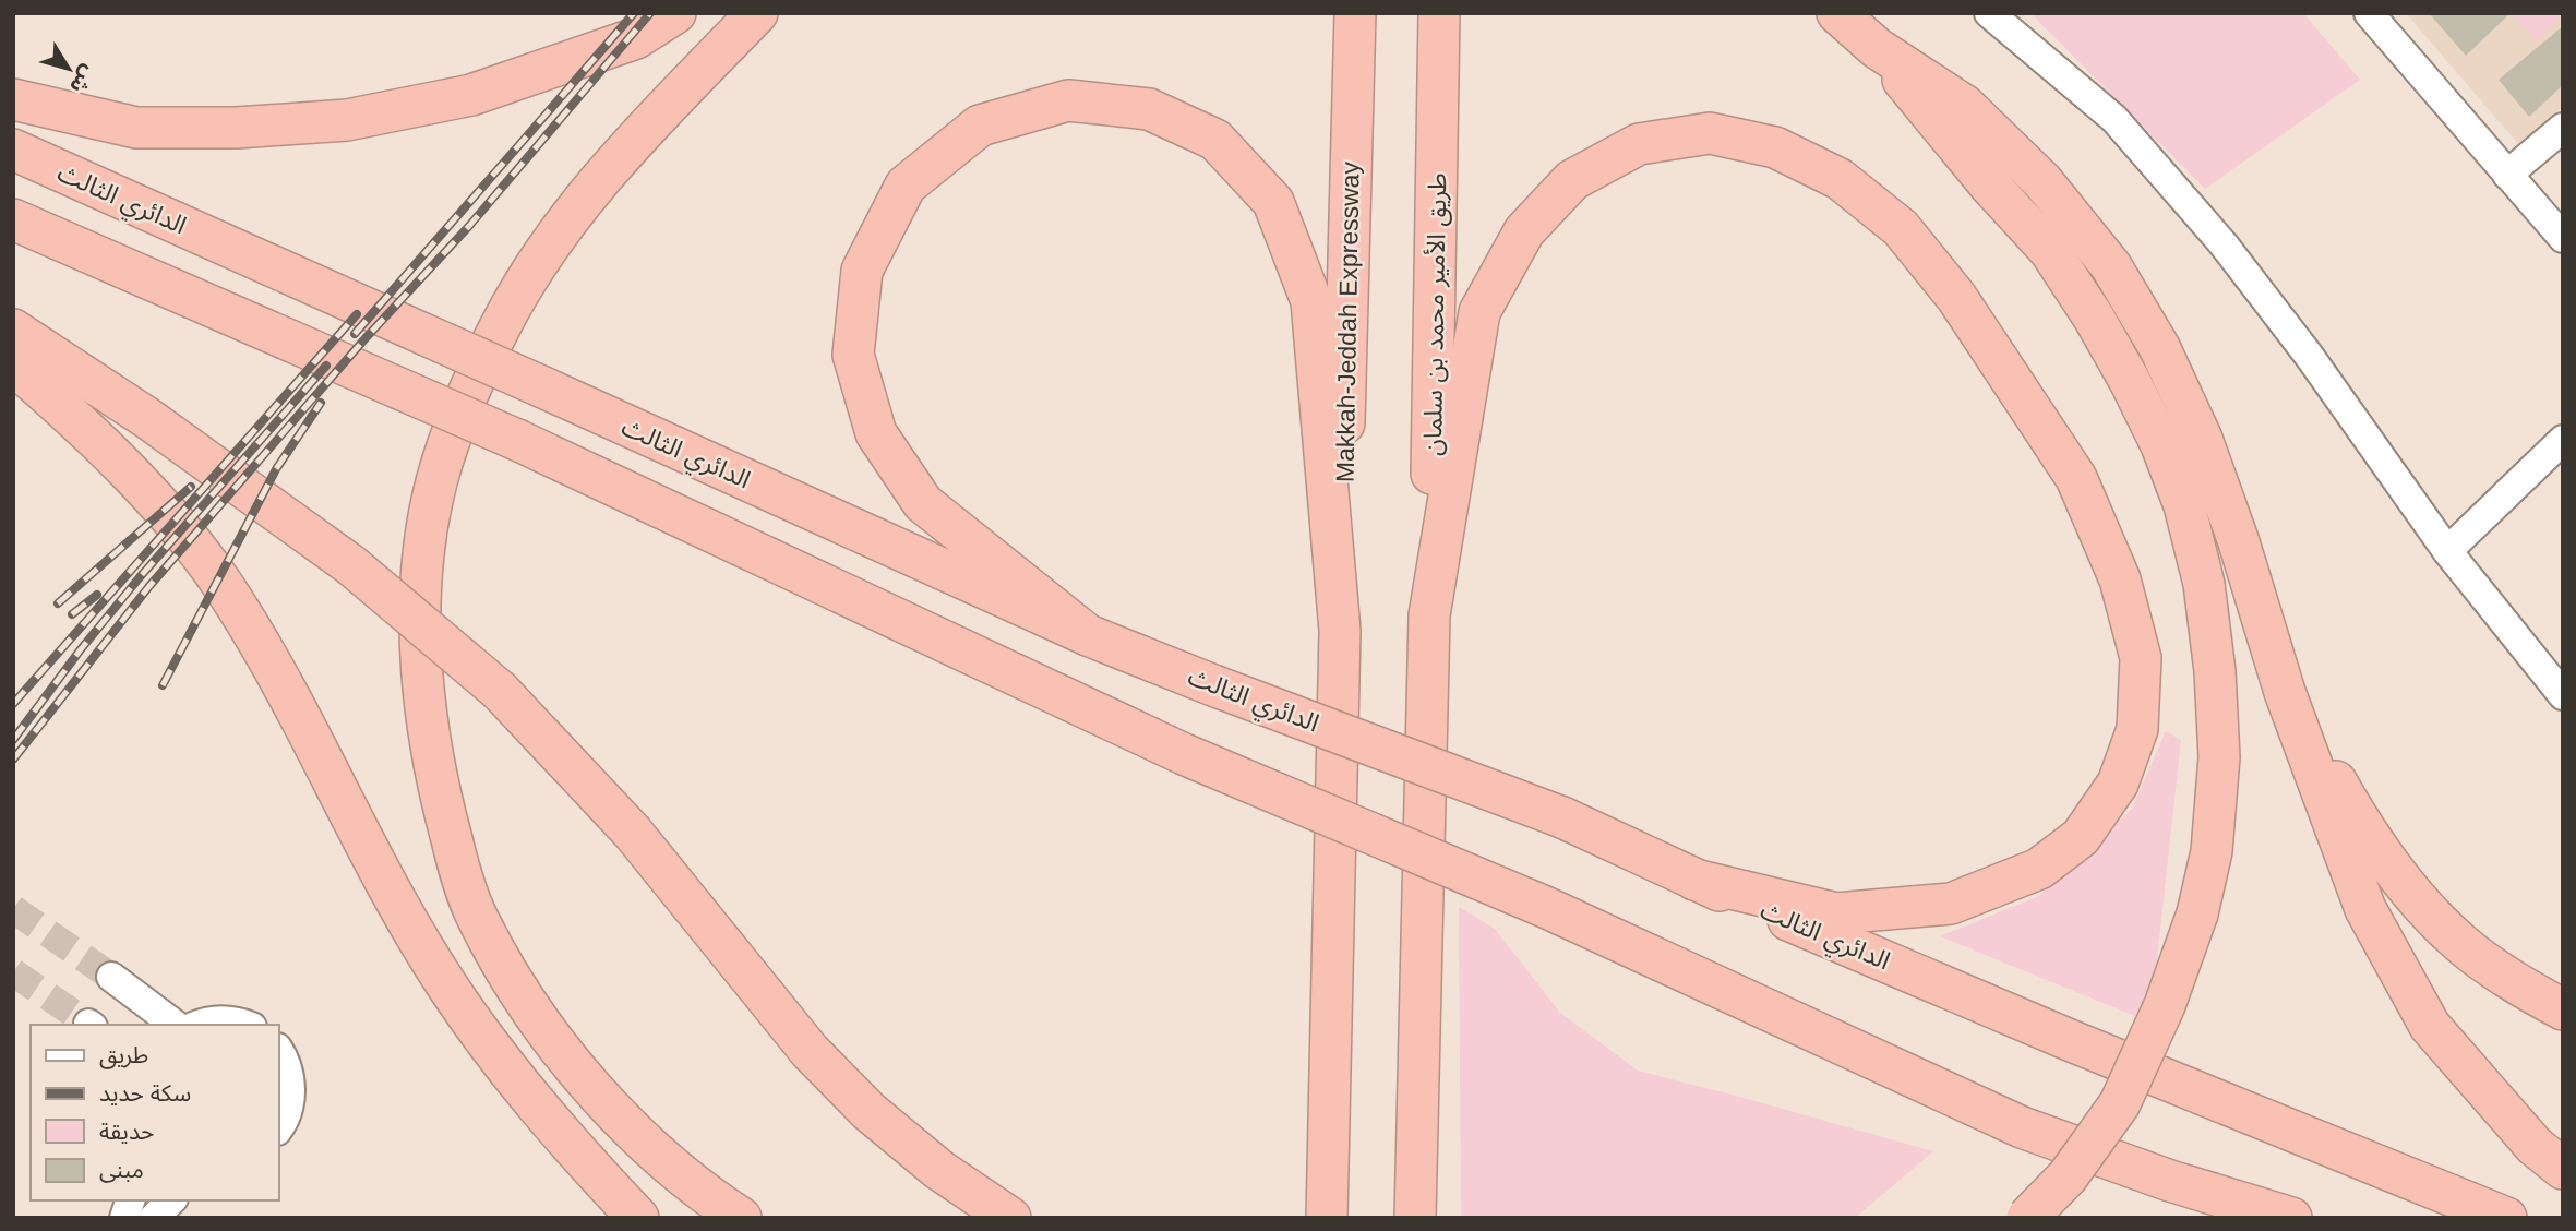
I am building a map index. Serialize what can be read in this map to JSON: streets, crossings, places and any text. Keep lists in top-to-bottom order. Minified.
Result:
{"streets":{"highway":["الدائري الثالث","طريق الأمير محمد بن سلمان","Makkah-Jeddah Expressway"]},"legend":["طريق","سكة حديد","حديقة","مبنى"],"north":"bottom right"}
